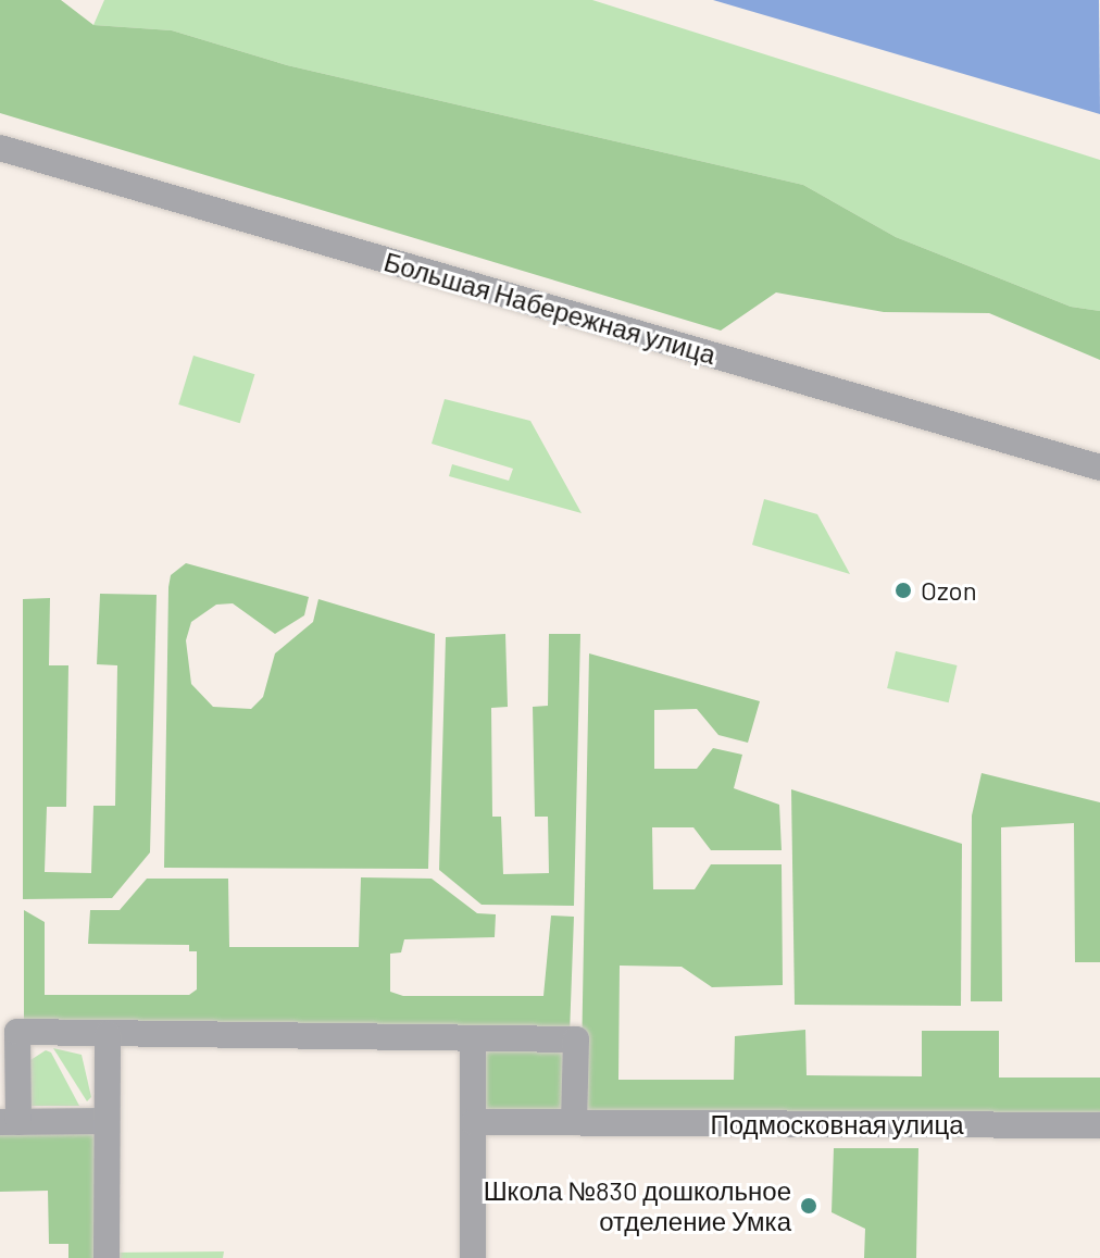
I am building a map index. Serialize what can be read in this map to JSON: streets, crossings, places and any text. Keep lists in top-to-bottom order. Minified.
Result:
{"streets":{"street":["Большая Набережная улица","Подмосковная улица"]},"places":["Ozon","Школа №830 дошкольное отделение Умка"]}
